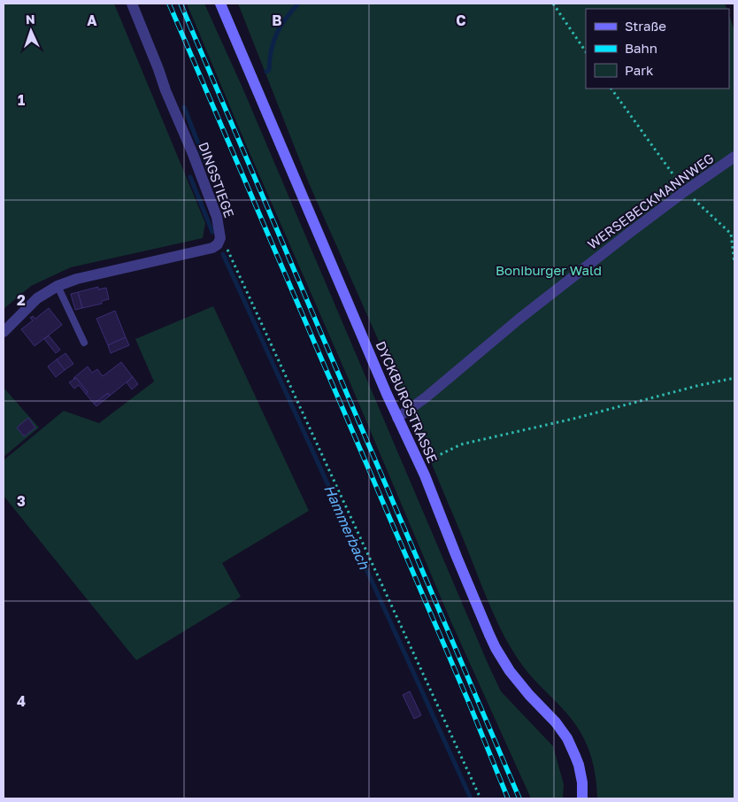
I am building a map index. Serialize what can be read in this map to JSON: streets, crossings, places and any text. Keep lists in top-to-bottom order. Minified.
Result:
{"streets":{"street":["DINGSTIEGE","WERSEBECKMANNWEG","DYCKBURGSTRASSE"]},"crossings":[["WERSEBECKMANNWEG","DYCKBURGSTRASSE"]],"water":["Hammerbach"],"parks":["Boniburger Wald"],"legend":["Straße","Bahn","Park"],"north":"top","grid":{"columns":["A","B","C"],"rows":["1","2","3","4"]}}
